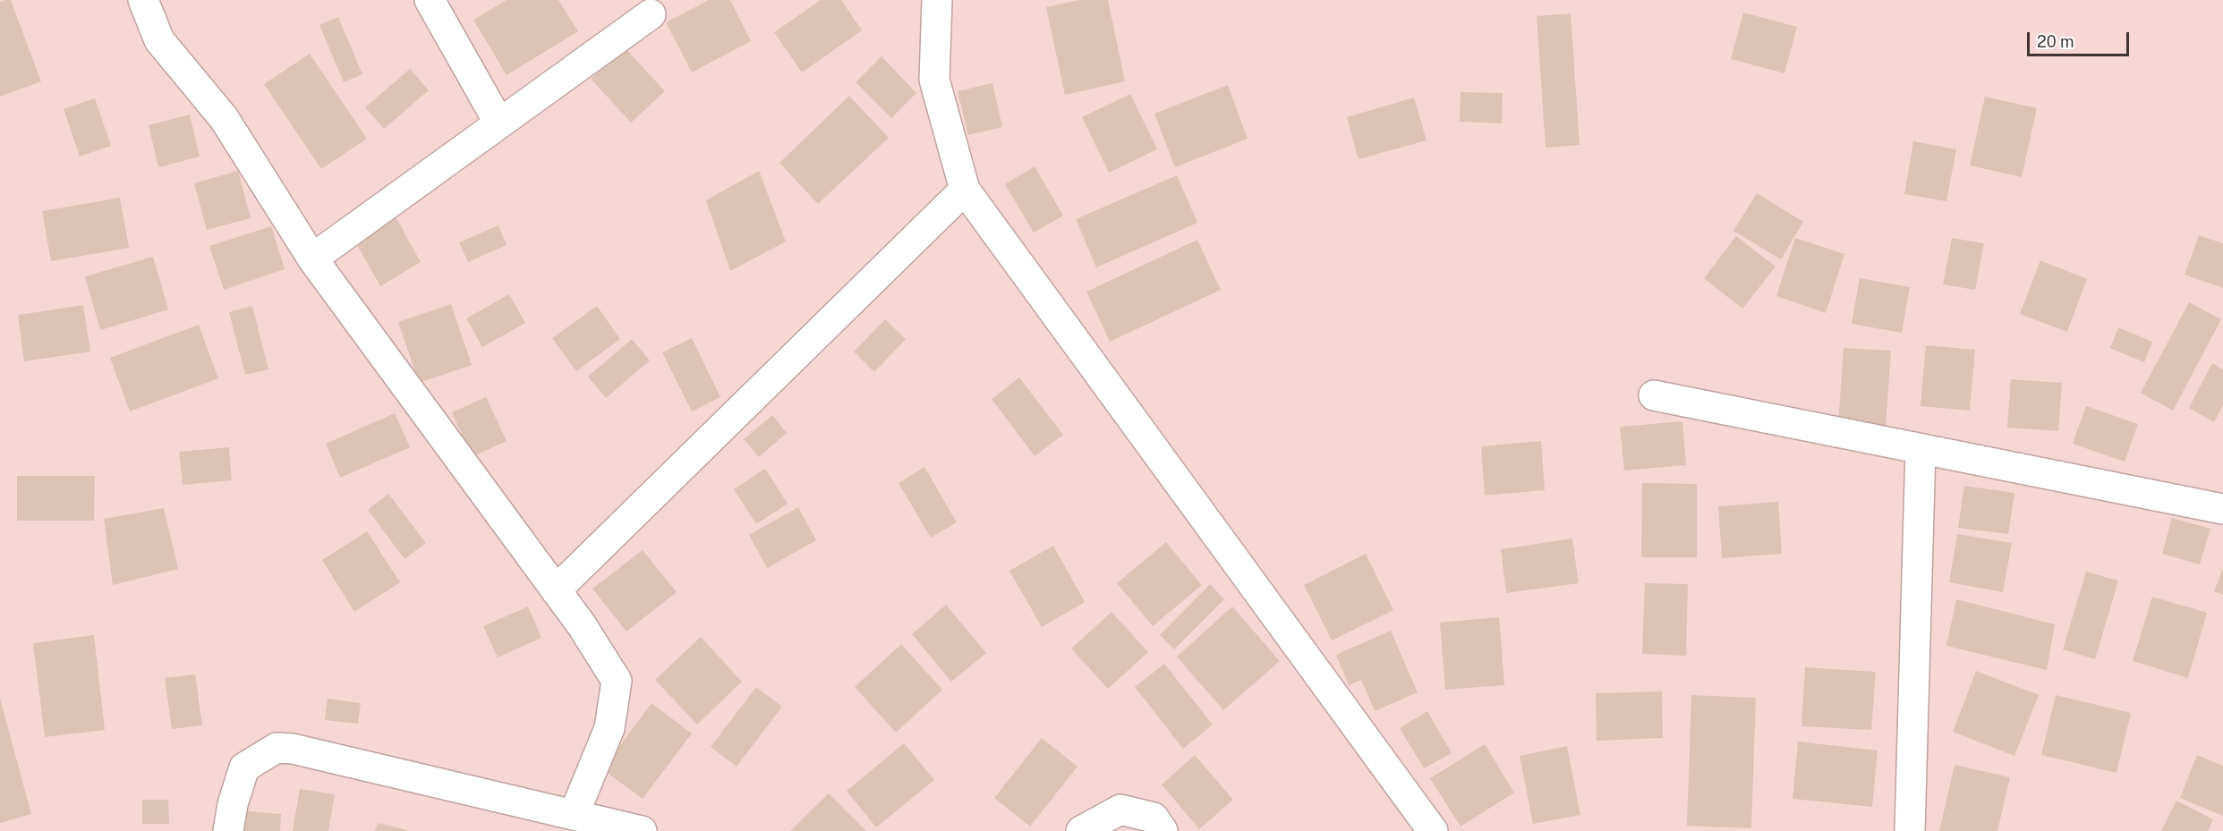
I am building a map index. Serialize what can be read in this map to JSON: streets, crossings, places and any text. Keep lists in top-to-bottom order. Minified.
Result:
{"scale_bar":"20 m"}
